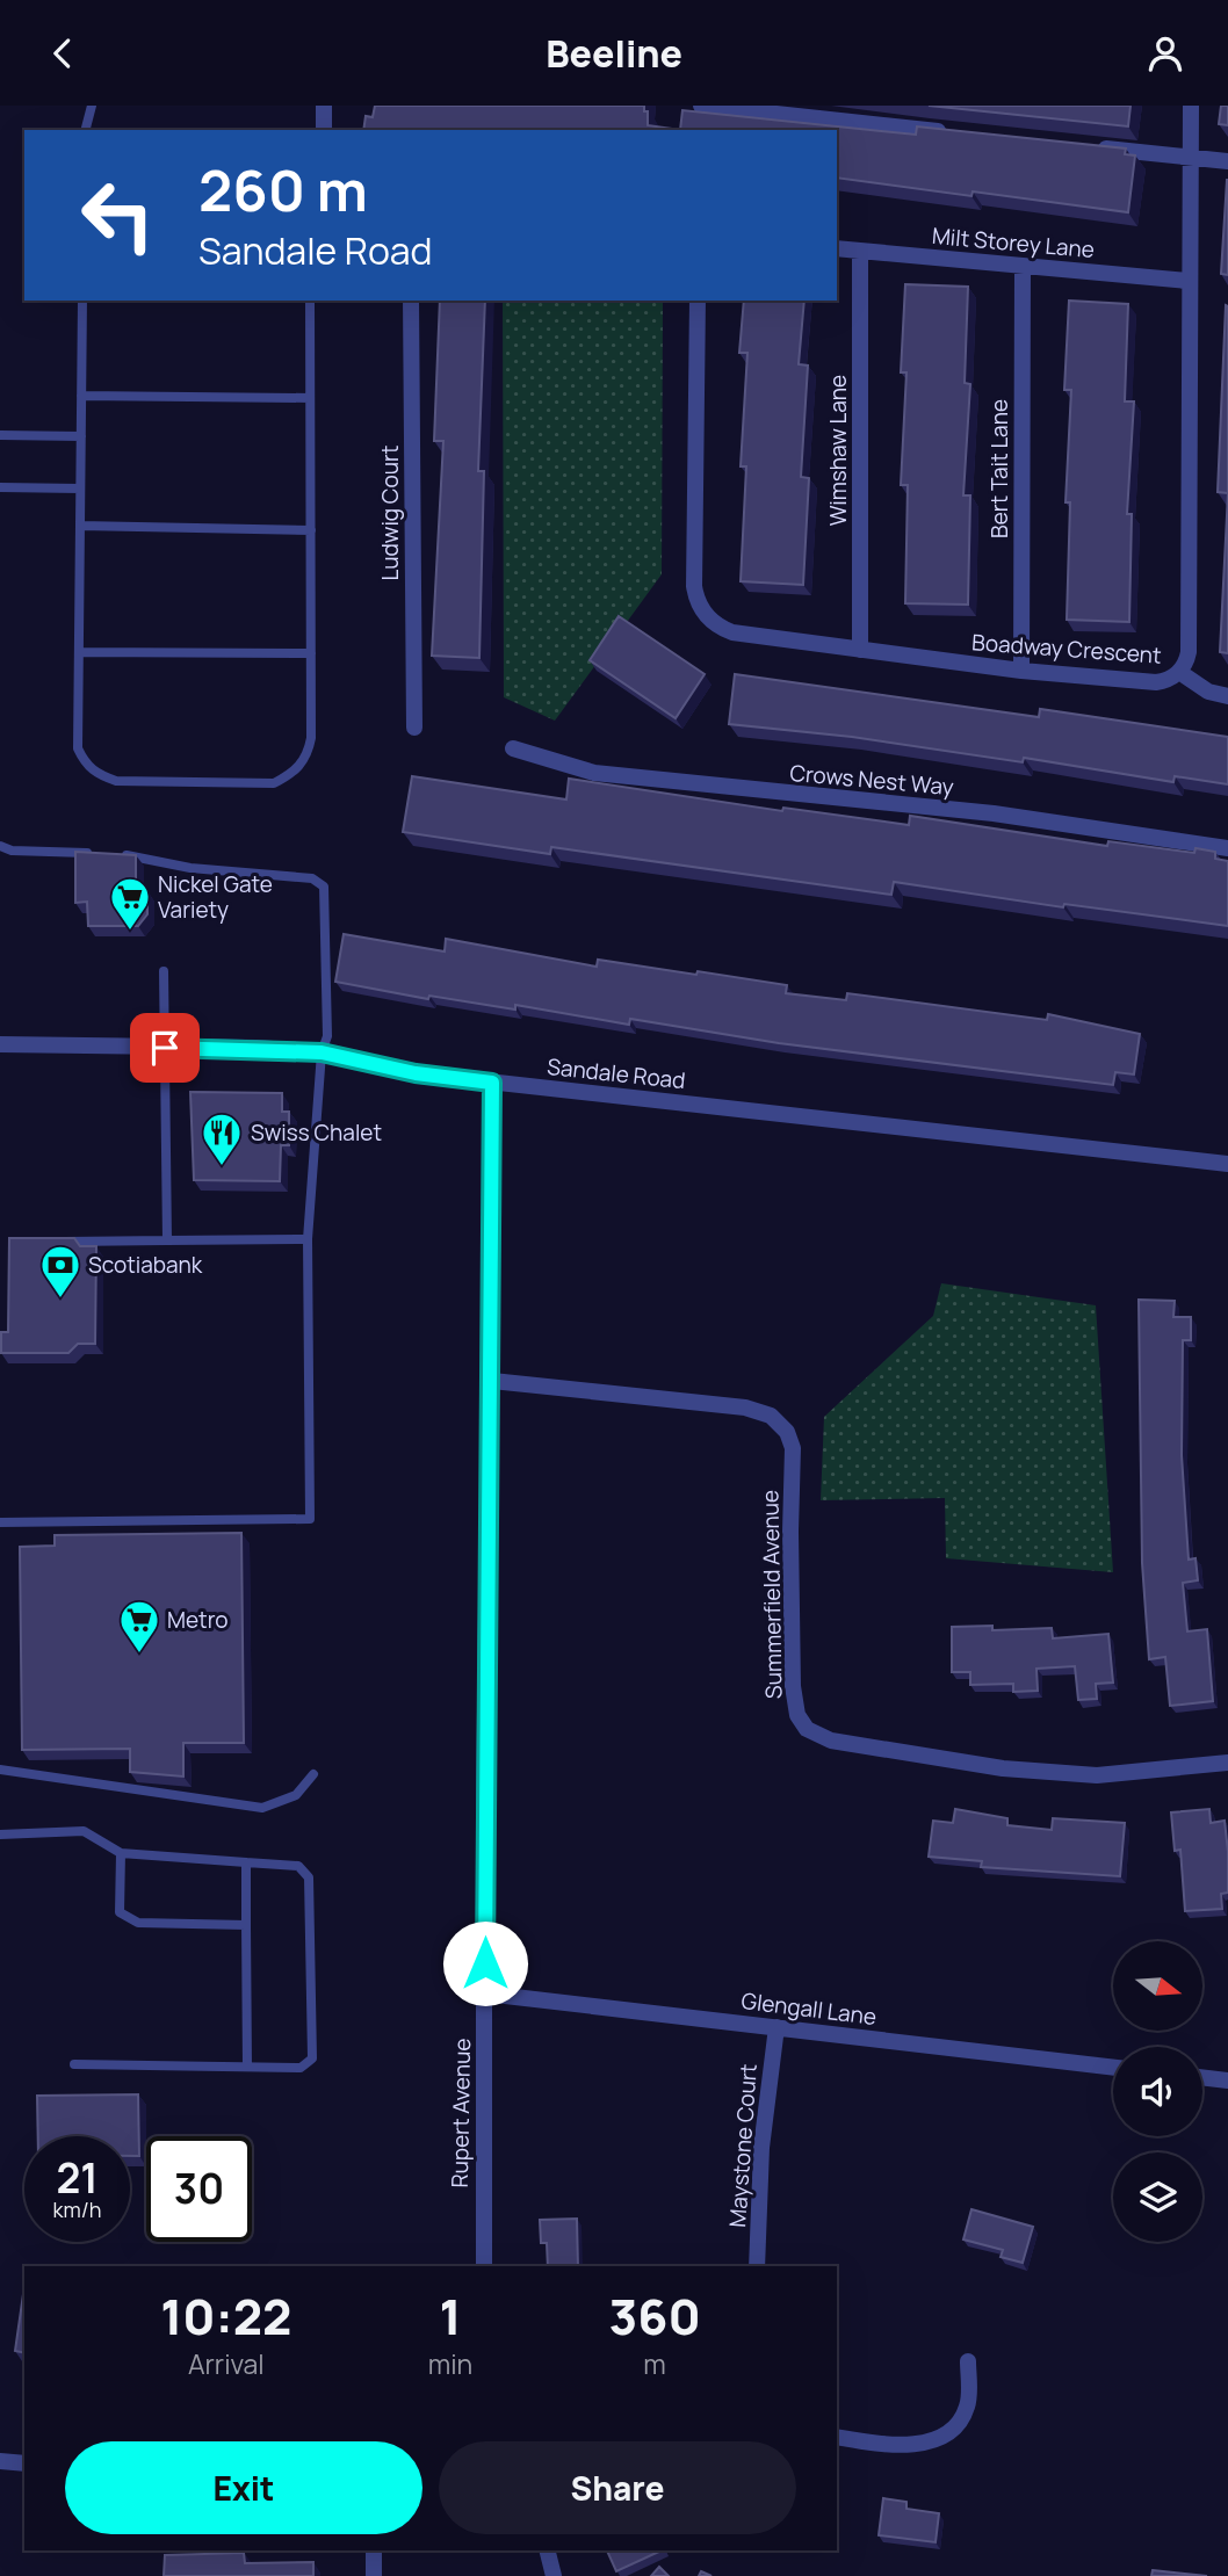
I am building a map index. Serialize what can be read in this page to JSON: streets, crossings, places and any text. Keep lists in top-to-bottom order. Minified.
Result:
{"streets":{"street":["Milt Storey Lane","Wimshaw Lane","Bert Tait Lane","Ludwig Court","Boadway Crescent","Crows Nest Way","Sandale Road","Summerfield Avenue","Glengall Lane","Rupert Avenue","Maystone Court"]},"crossings":[["Milt Storey Lane","Wimshaw Lane"],["Milt Storey Lane","Bert Tait Lane"],["Milt Storey Lane","Boadway Crescent"],["Wimshaw Lane","Boadway Crescent"],["Bert Tait Lane","Boadway Crescent"],["Sandale Road","Rupert Avenue"],["Summerfield Avenue","Rupert Avenue"],["Glengall Lane","Rupert Avenue"],["Glengall Lane","Maystone Court"]],"places":{"supermarket":["Nickel Gate Variety","Metro"],"restaurant":["Swiss Chalet"],"bank":["Scotiabank"]},"north":"right","page":{"header":"Beeline","turn":["260 m","Sandale Road"],"speed":"21 km/h","limit":"30","eta":["10:22","Arrival","1","min","360","m"],"buttons":["Exit","Share"]}}
